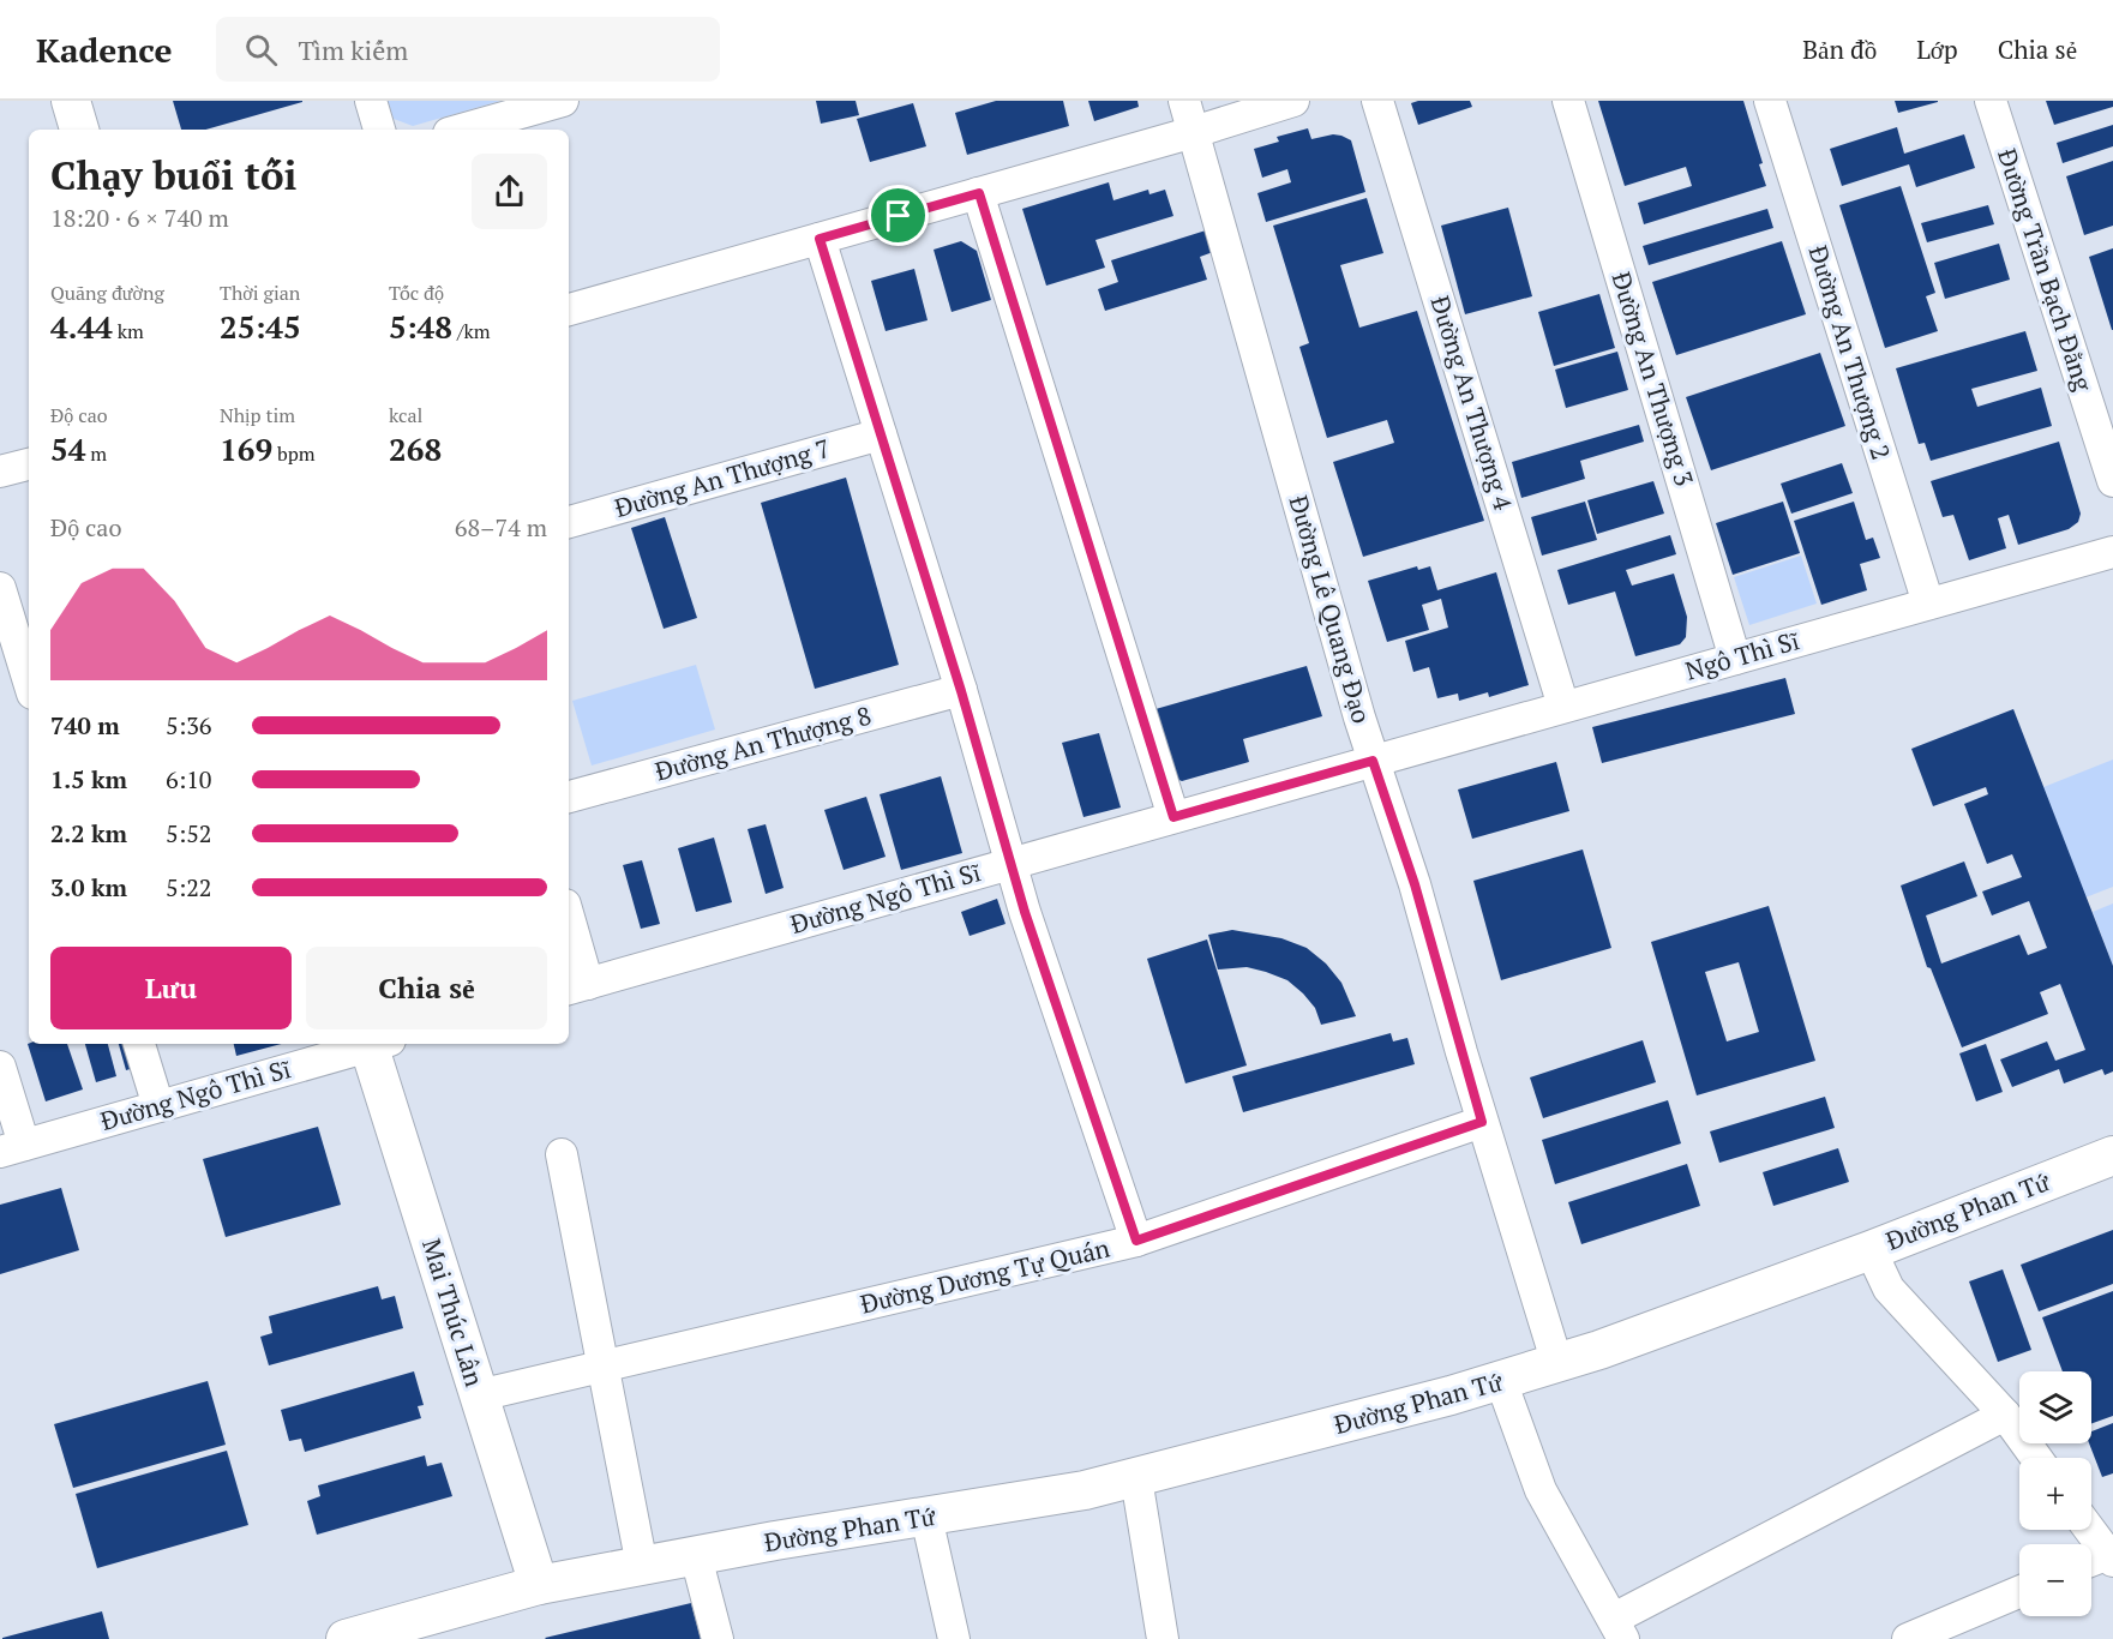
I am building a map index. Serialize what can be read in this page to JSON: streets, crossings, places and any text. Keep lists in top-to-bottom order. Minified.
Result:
{"streets":{"street":["Đường Trần Bạch Đằng","Đường An Thượng 2","Đường An Thượng 3","Đường An Thượng 4","Đường An Thượng 7","Đường Lê Quang Đạo","Ngô Thì Sĩ","Đường An Thượng 8","Đường Ngô Thì Sĩ","Đường Phan Tứ","Đường Dương Tự Quán","Mai Thúc Lân"]},"crossings":[["Đường An Thượng 2","Ngô Thì Sĩ"],["Đường An Thượng 3","Ngô Thì Sĩ"],["Đường An Thượng 4","Ngô Thì Sĩ"],["Đường Lê Quang Đạo","Ngô Thì Sĩ"],["Đường Lê Quang Đạo","Đường Ngô Thì Sĩ"],["Đường Lê Quang Đạo","Đường Phan Tứ"],["Đường Lê Quang Đạo","Đường Dương Tự Quán"],["Ngô Thì Sĩ","Đường Ngô Thì Sĩ"],["Đường Phan Tứ","Mai Thúc Lân"],["Đường Dương Tự Quán","Mai Thúc Lân"]],"page":{"header":"Kadence","search":"Tìm kiếm","nav":["Bản đồ","Lớp","Chia sẻ"],"heading":["Chạy buổi tối","18:20 · 6 × 740 m"],"stats":[["Quãng đường","4.44 km"],["Thời gian","25:45"],["Tốc độ","5:48 /km"],["Độ cao","54 m"],["Nhịp tim","169 bpm"],["kcal","268"]],"chart":["Độ cao","68–74 m"],"list":[{"name":"740 m","note":"5:36"},{"name":"1.5 km","note":"6:10"},{"name":"2.2 km","note":"5:52"},{"name":"3.0 km","note":"5:22"}],"buttons":["Lưu","Chia sẻ"],"map_buttons":["+","−"]}}
